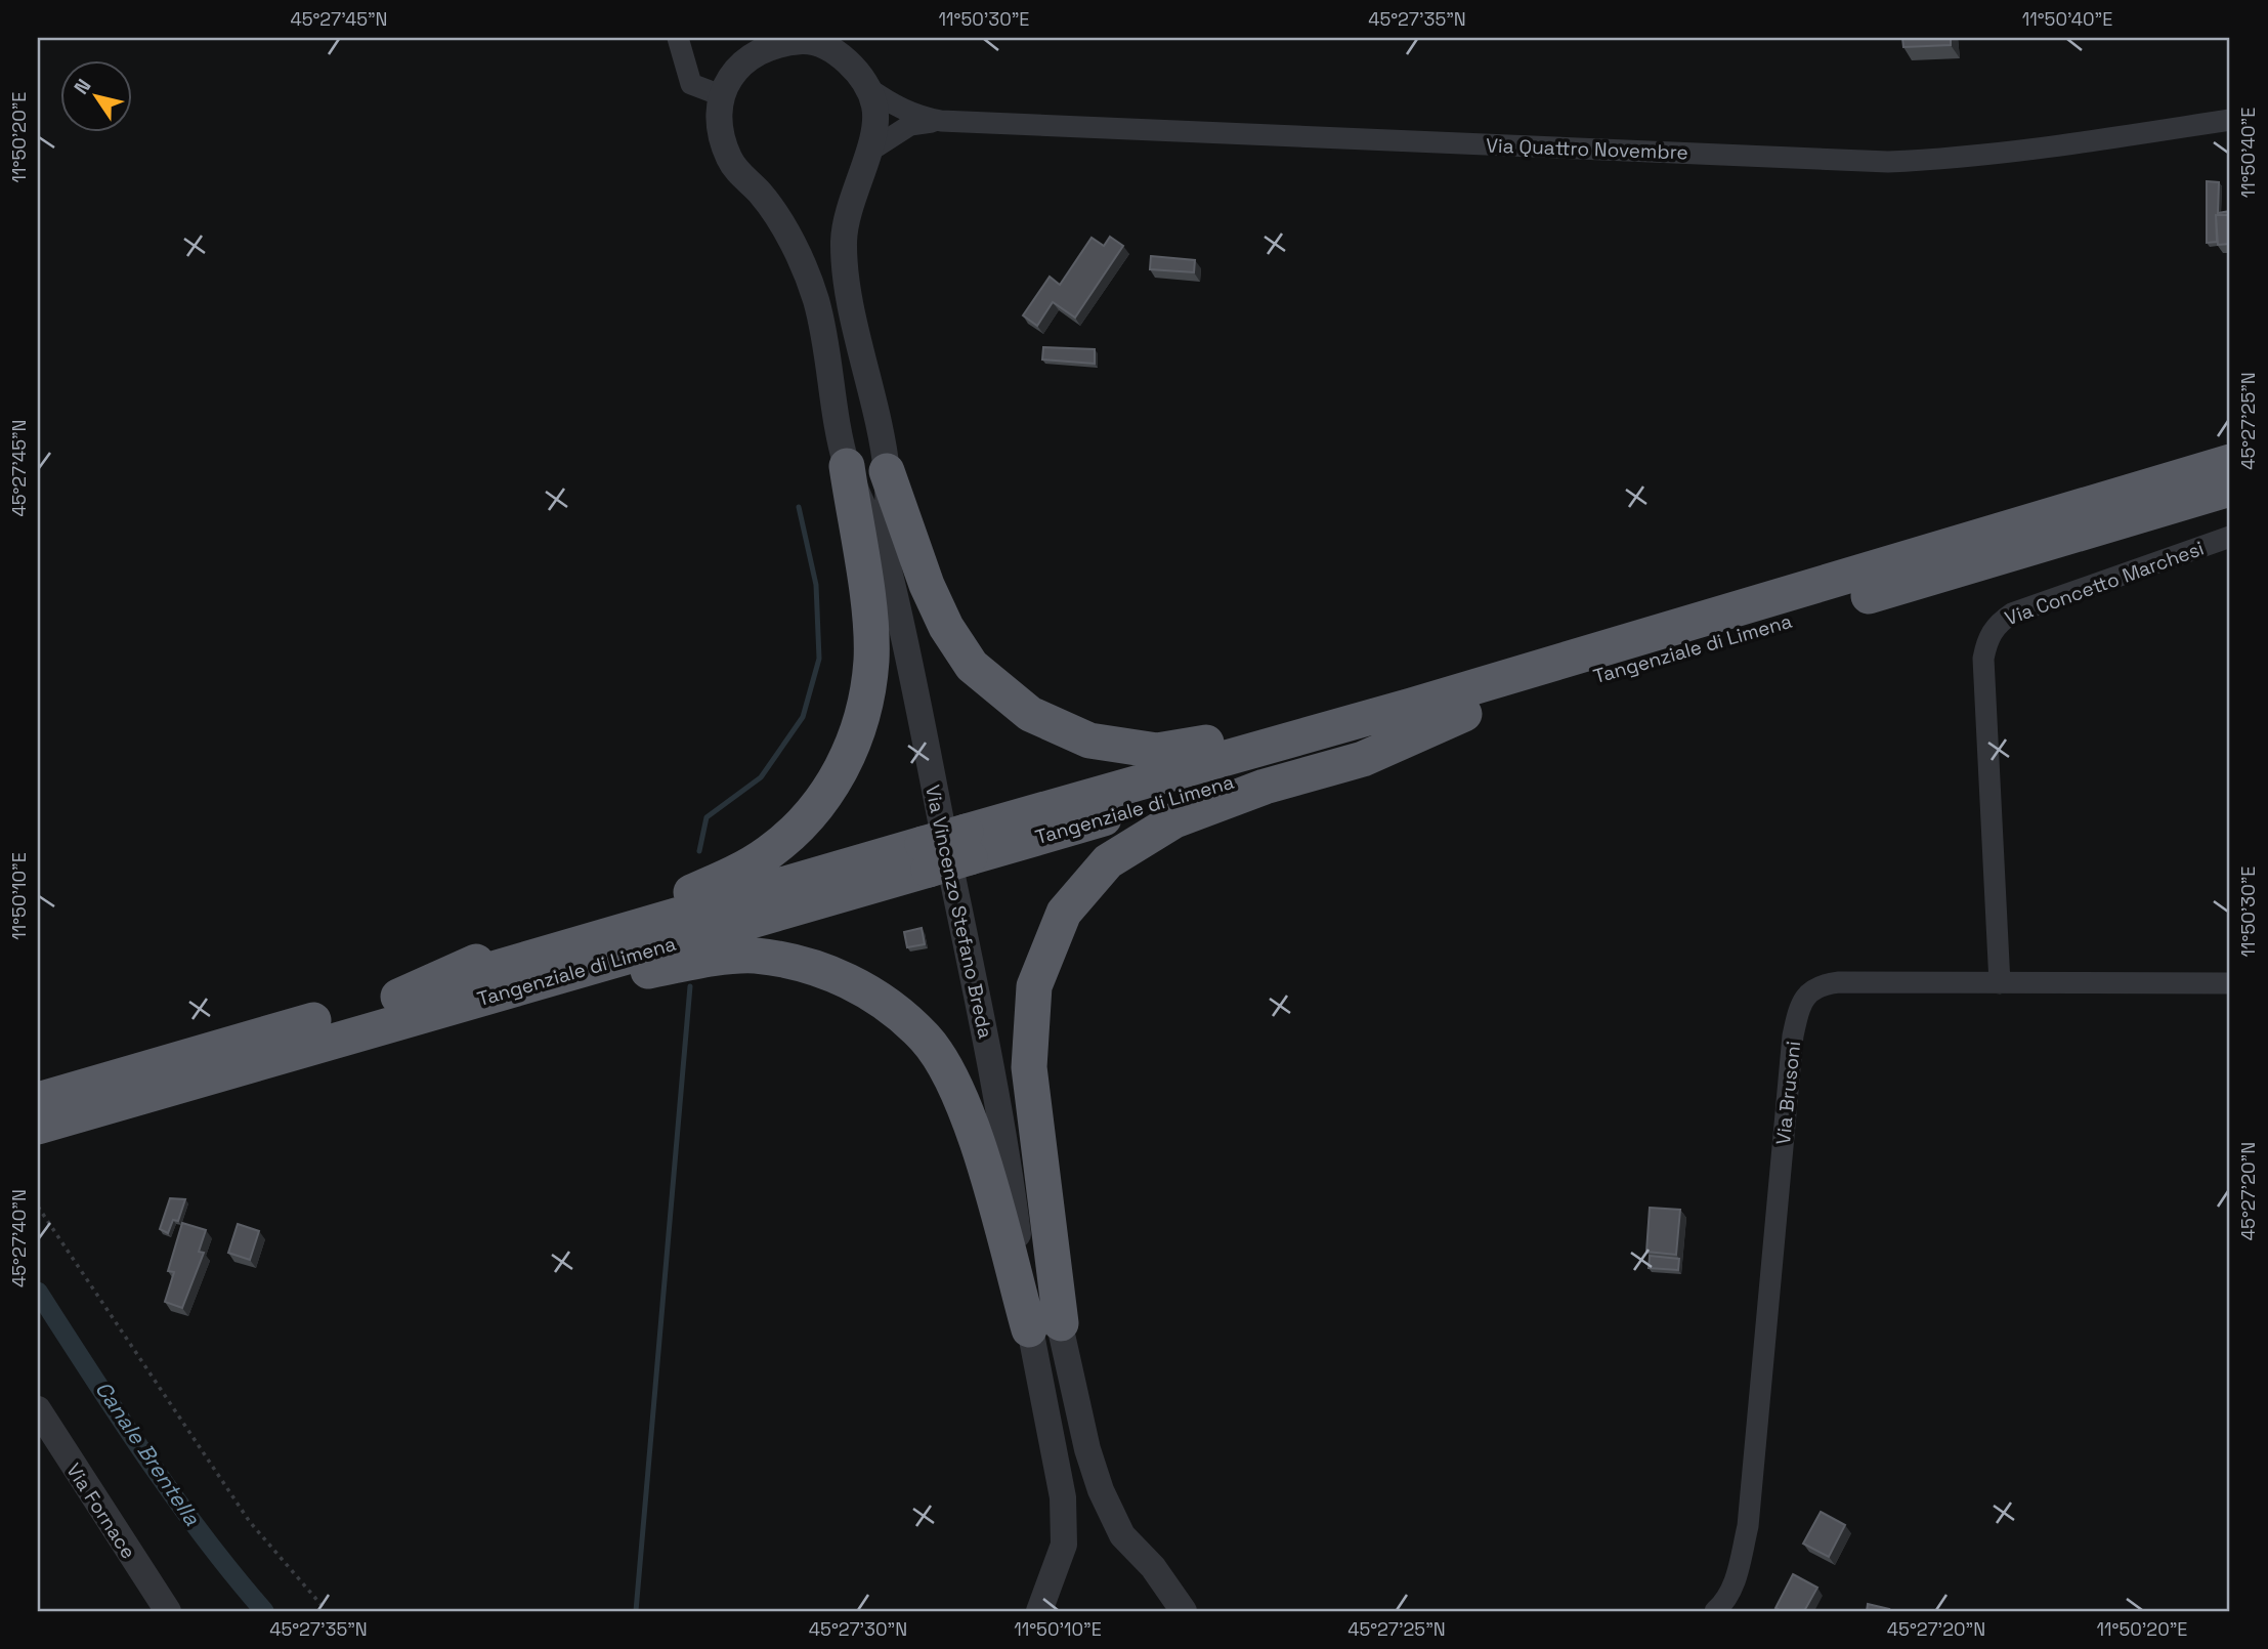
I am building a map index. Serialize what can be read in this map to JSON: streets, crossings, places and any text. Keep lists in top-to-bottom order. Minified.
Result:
{"streets":{"highway":["Tangenziale di Limena"],"street":["Via Quattro Novembre","Via Concetto Marchesi","Via Vincenzo Stefano Breda","Via Brusoni","Via Fornace"]},"crossings":[["Via Quattro Novembre","Via Vincenzo Stefano Breda"],["Via Concetto Marchesi","Via Brusoni"]],"water":["Canale Brentella"],"north":"top left","coordinates":["45°27'45\"N","11°50'30\"E","45°27'35\"N","11°50'40\"E","11°50'20\"E","45°27'25\"N","11°50'10\"E","45°27'20\"N","45°27'40\"N","45°27'30\"N"]}
